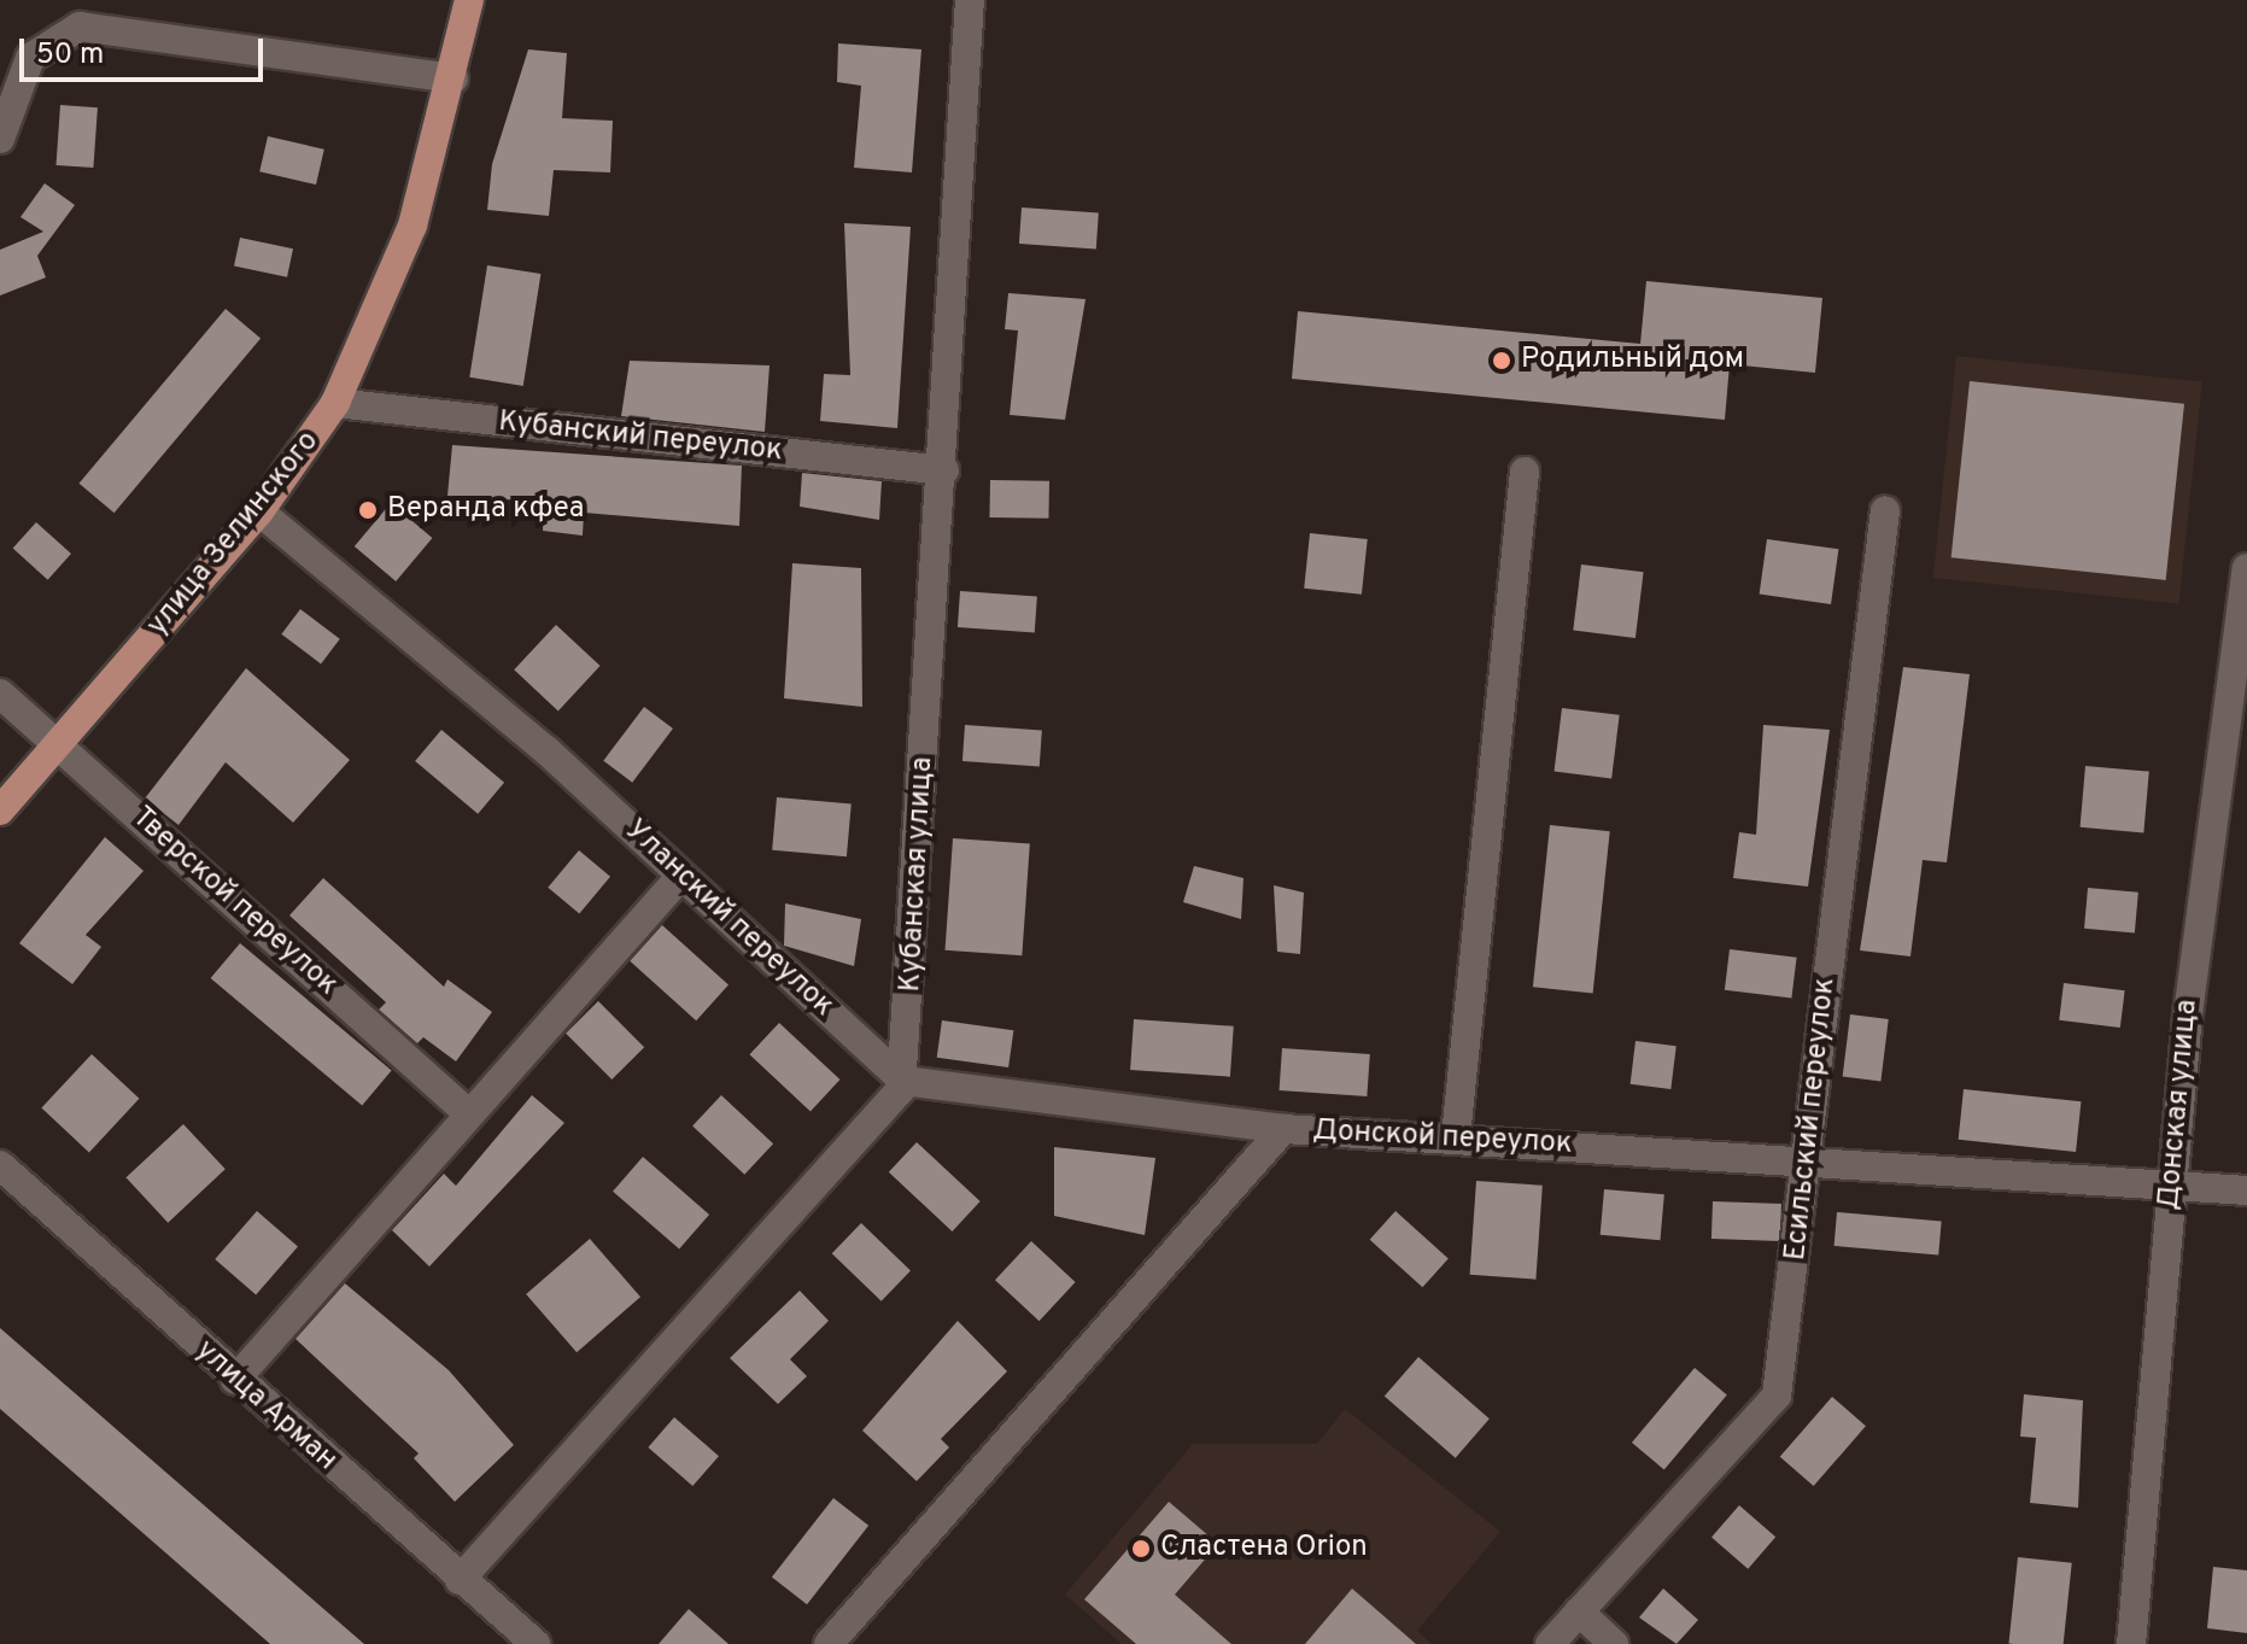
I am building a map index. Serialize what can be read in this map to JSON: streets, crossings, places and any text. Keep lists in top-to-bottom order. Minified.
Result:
{"streets":{"main road":["улица Зелинского"],"street":["Кубанский переулок","Кубанская улица","Тверской переулок","Уланский переулок","Донская улица","Есильский переулок","Донской переулок","улица Арман"]},"crossings":[["Кубанский переулок","улица Зелинского"],["Кубанский переулок","Кубанская улица"],["улица Зелинского","Тверской переулок"],["улица Зелинского","Уланский переулок"],["Кубанская улица","Уланский переулок"],["Кубанская улица","улица Арман"],["Донская улица","Донской переулок"],["Есильский переулок","Донской переулок"]],"places":["Родильный дом","Веранда кфеа","Сластена Orion"],"scale_bar":"50 m"}
